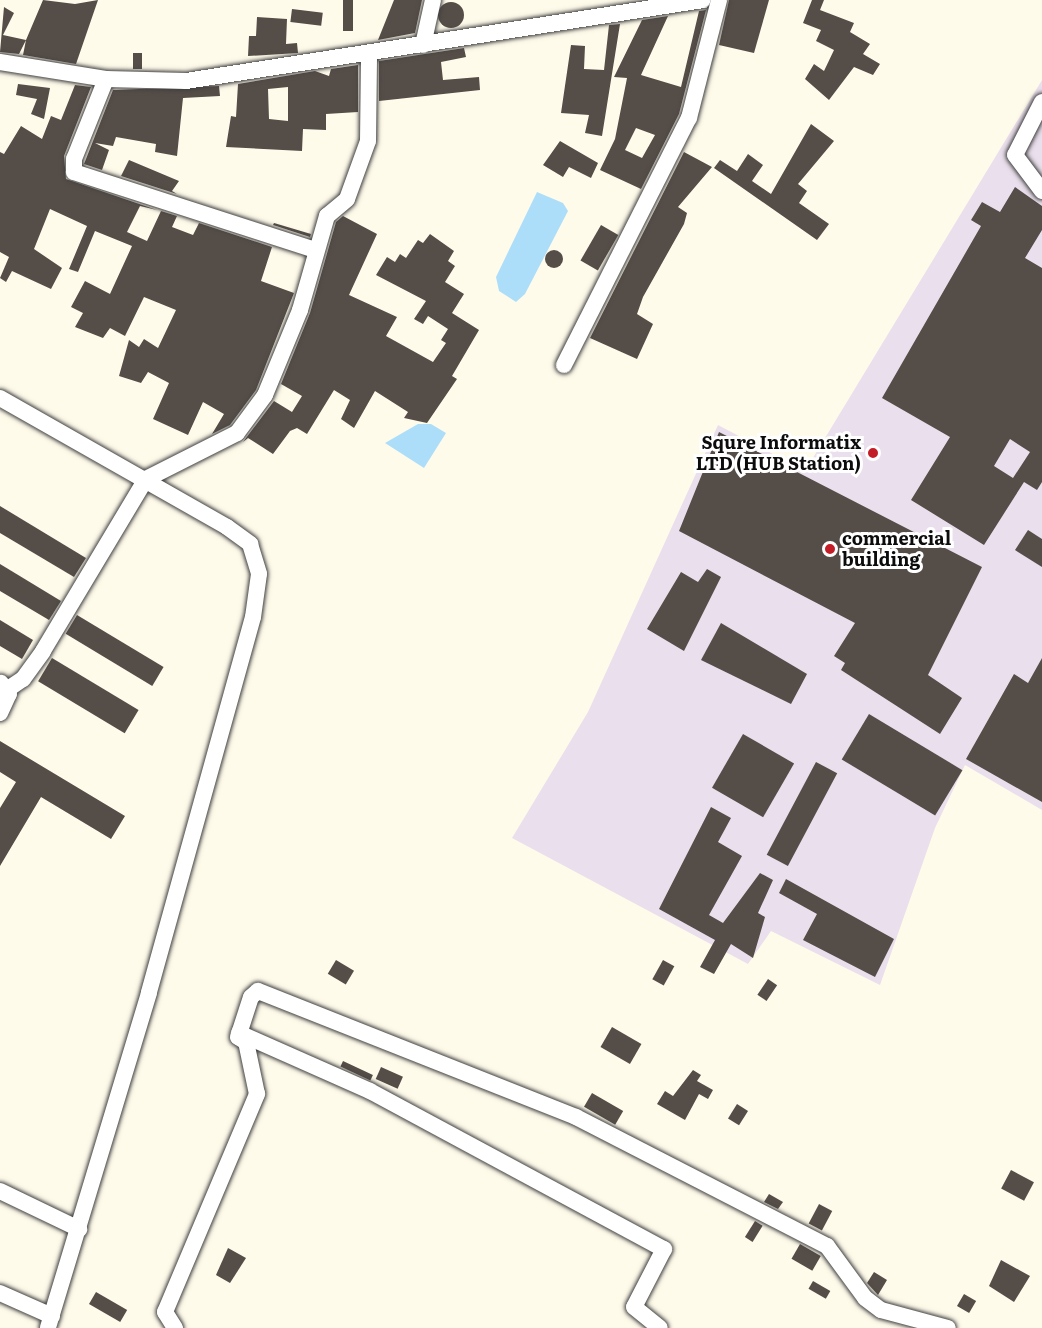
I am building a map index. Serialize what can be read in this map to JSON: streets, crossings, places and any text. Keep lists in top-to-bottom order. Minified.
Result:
{"places":["Squre Informatix LTD (HUB Station)","commercial building"]}
